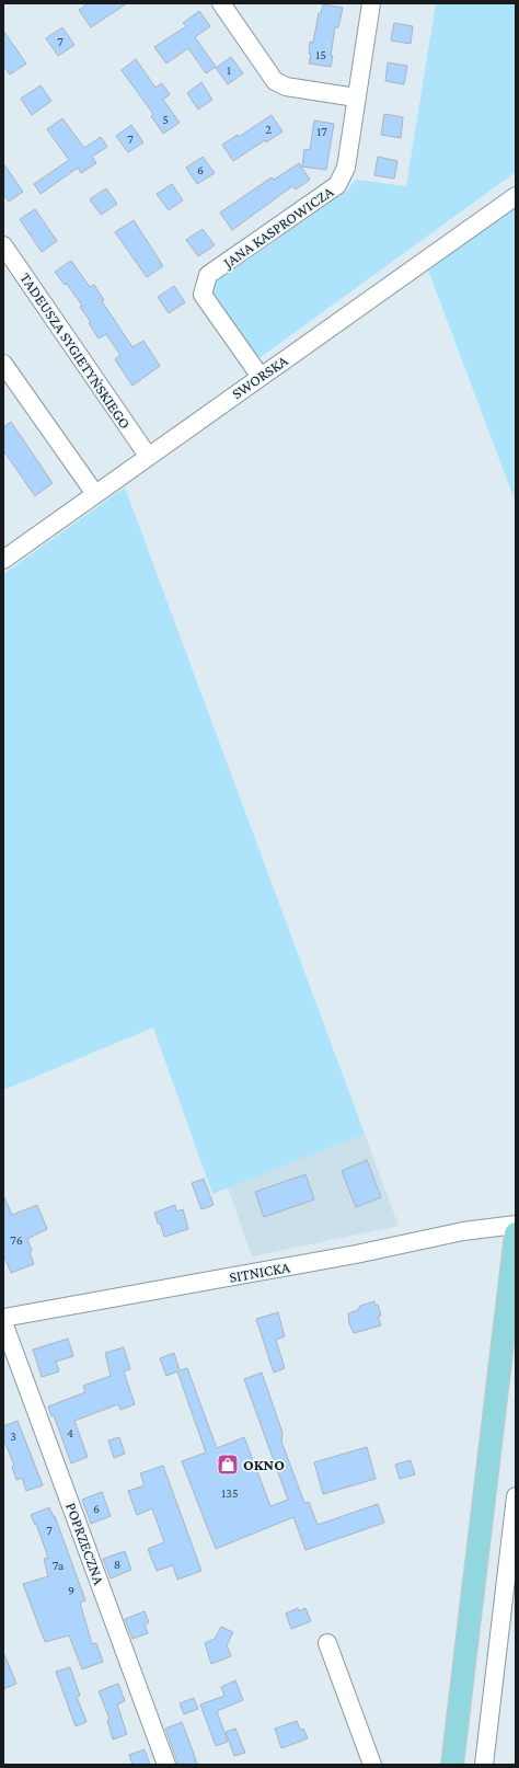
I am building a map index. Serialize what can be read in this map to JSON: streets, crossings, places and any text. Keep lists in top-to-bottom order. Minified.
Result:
{"streets":{"street":["JANA KASPROWICZA","TADEUSZA SYGIETYŃSKIEGO","SWORSKA","SITNICKA","POPRZECZNA"]},"crossings":[["JANA KASPROWICZA","SWORSKA"],["TADEUSZA SYGIETYŃSKIEGO","SWORSKA"]],"places":{"shop":["OKNO"]},"house_numbers":["7","15","1","5","2","17","7","6","76","4","3","135","6","7","8","7a","9"]}
